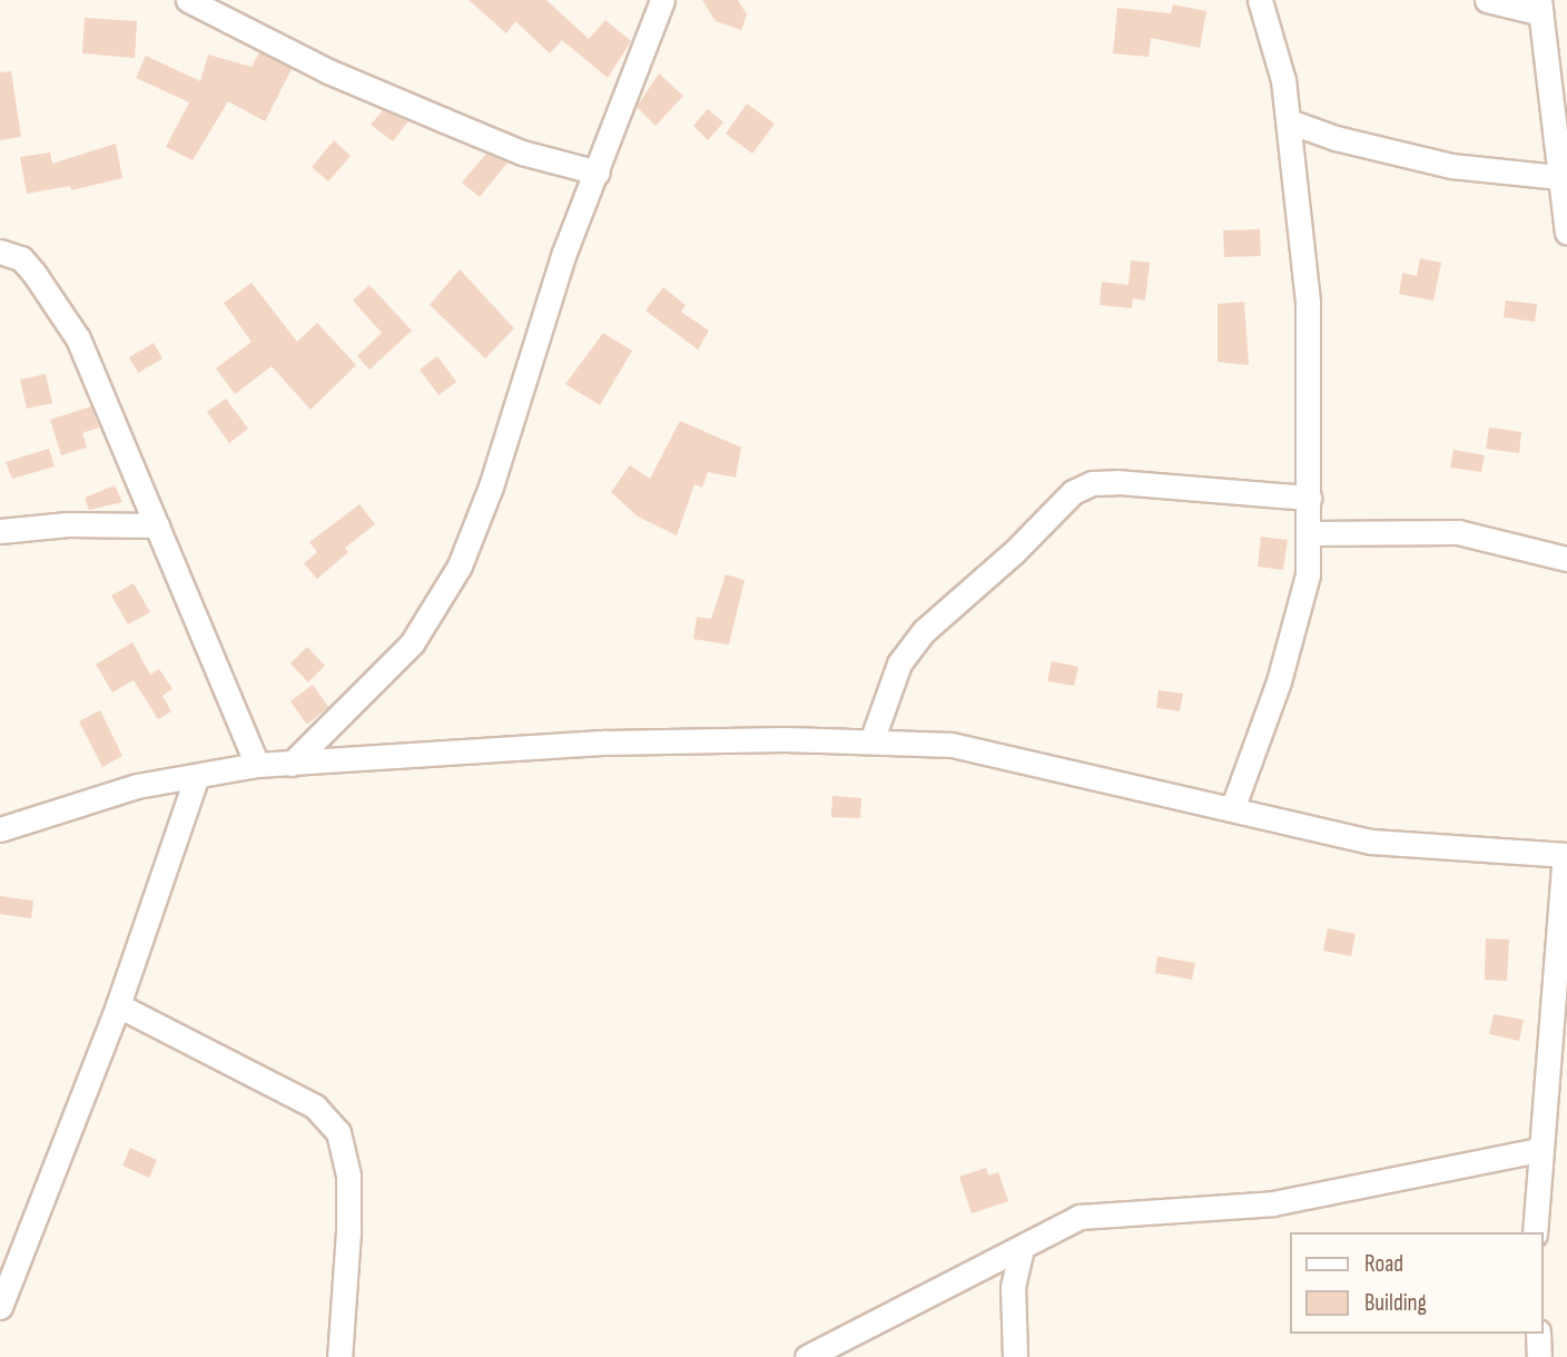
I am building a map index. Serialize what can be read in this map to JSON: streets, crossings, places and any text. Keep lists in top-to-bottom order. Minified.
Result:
{"legend":["Road","Building"]}
